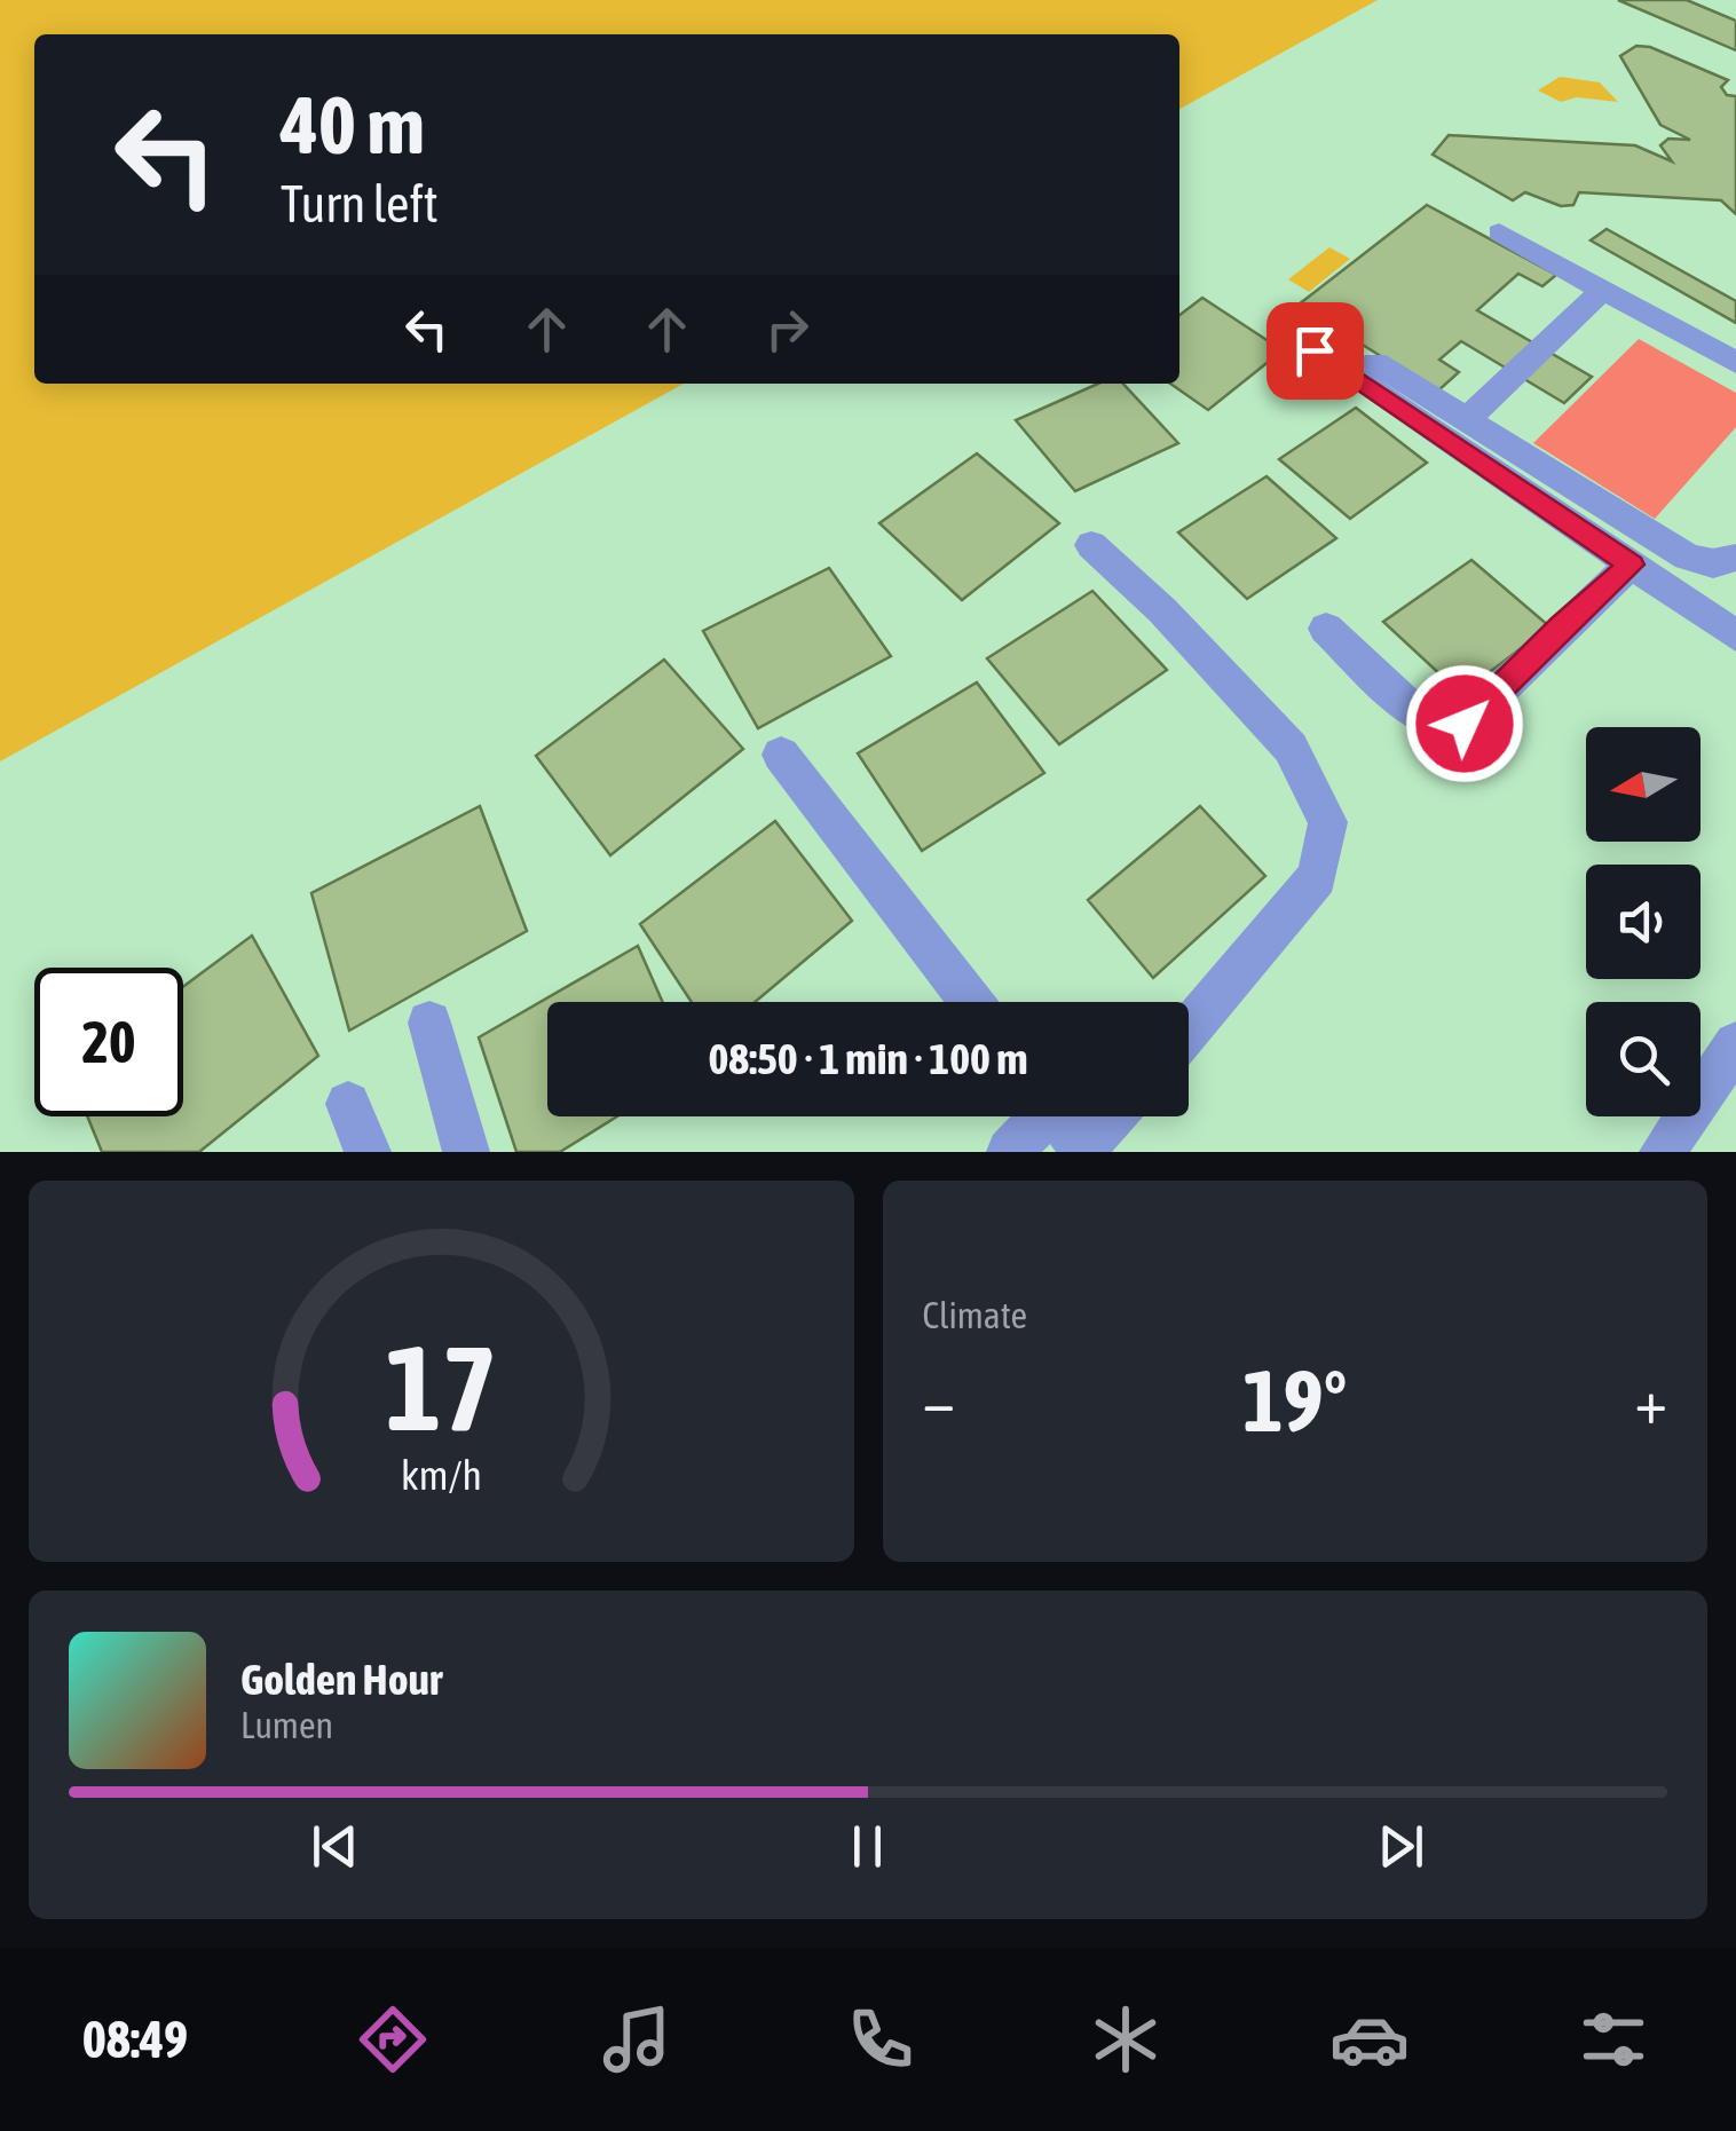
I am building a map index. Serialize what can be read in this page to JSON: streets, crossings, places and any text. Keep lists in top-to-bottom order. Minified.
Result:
{"north":"left","page":{"turn":["40 m","Turn left"],"limit":"20","trip":"08:50 · 1 min · 100 m","tile":"Climate","heat":["−","19°","+"],"song":["Golden Hour","Lumen"],"tabs":"08:49","gauge":["17","km/h"]}}
